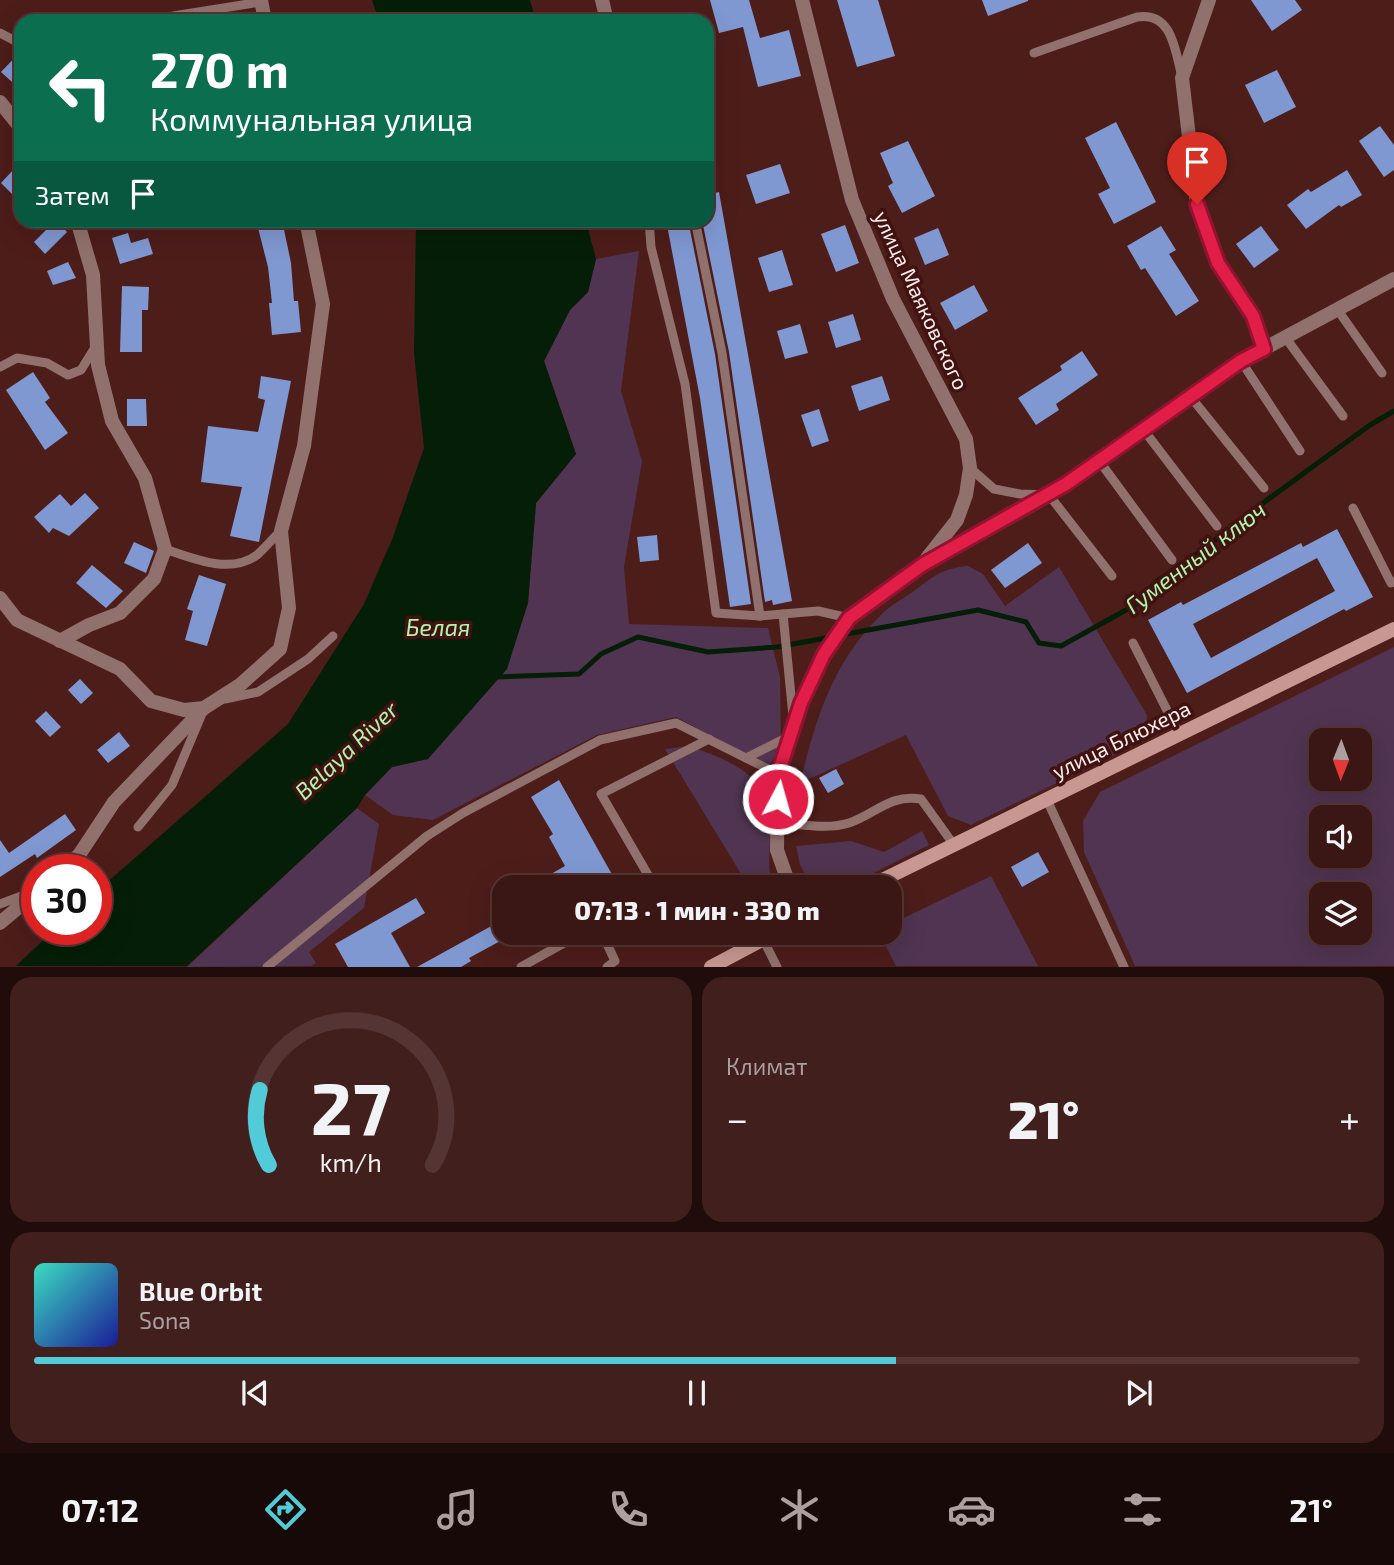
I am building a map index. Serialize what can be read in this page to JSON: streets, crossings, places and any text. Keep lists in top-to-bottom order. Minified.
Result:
{"streets":{"main road":["улица Блюхера"],"street":["улица Маяковского"]},"water":["Гуменный ключ","Белая","Belaya River"],"north":"bottom","page":{"turn":["270 m","Коммунальная улица"],"then":"Затем","limit":"30","trip":"07:13 · 1 мин · 330 m","tile":"Климат","heat":["−","21°","+"],"song":["Blue Orbit","Sona"],"tabs":["07:12","21°"],"gauge":["27","km/h"]}}
